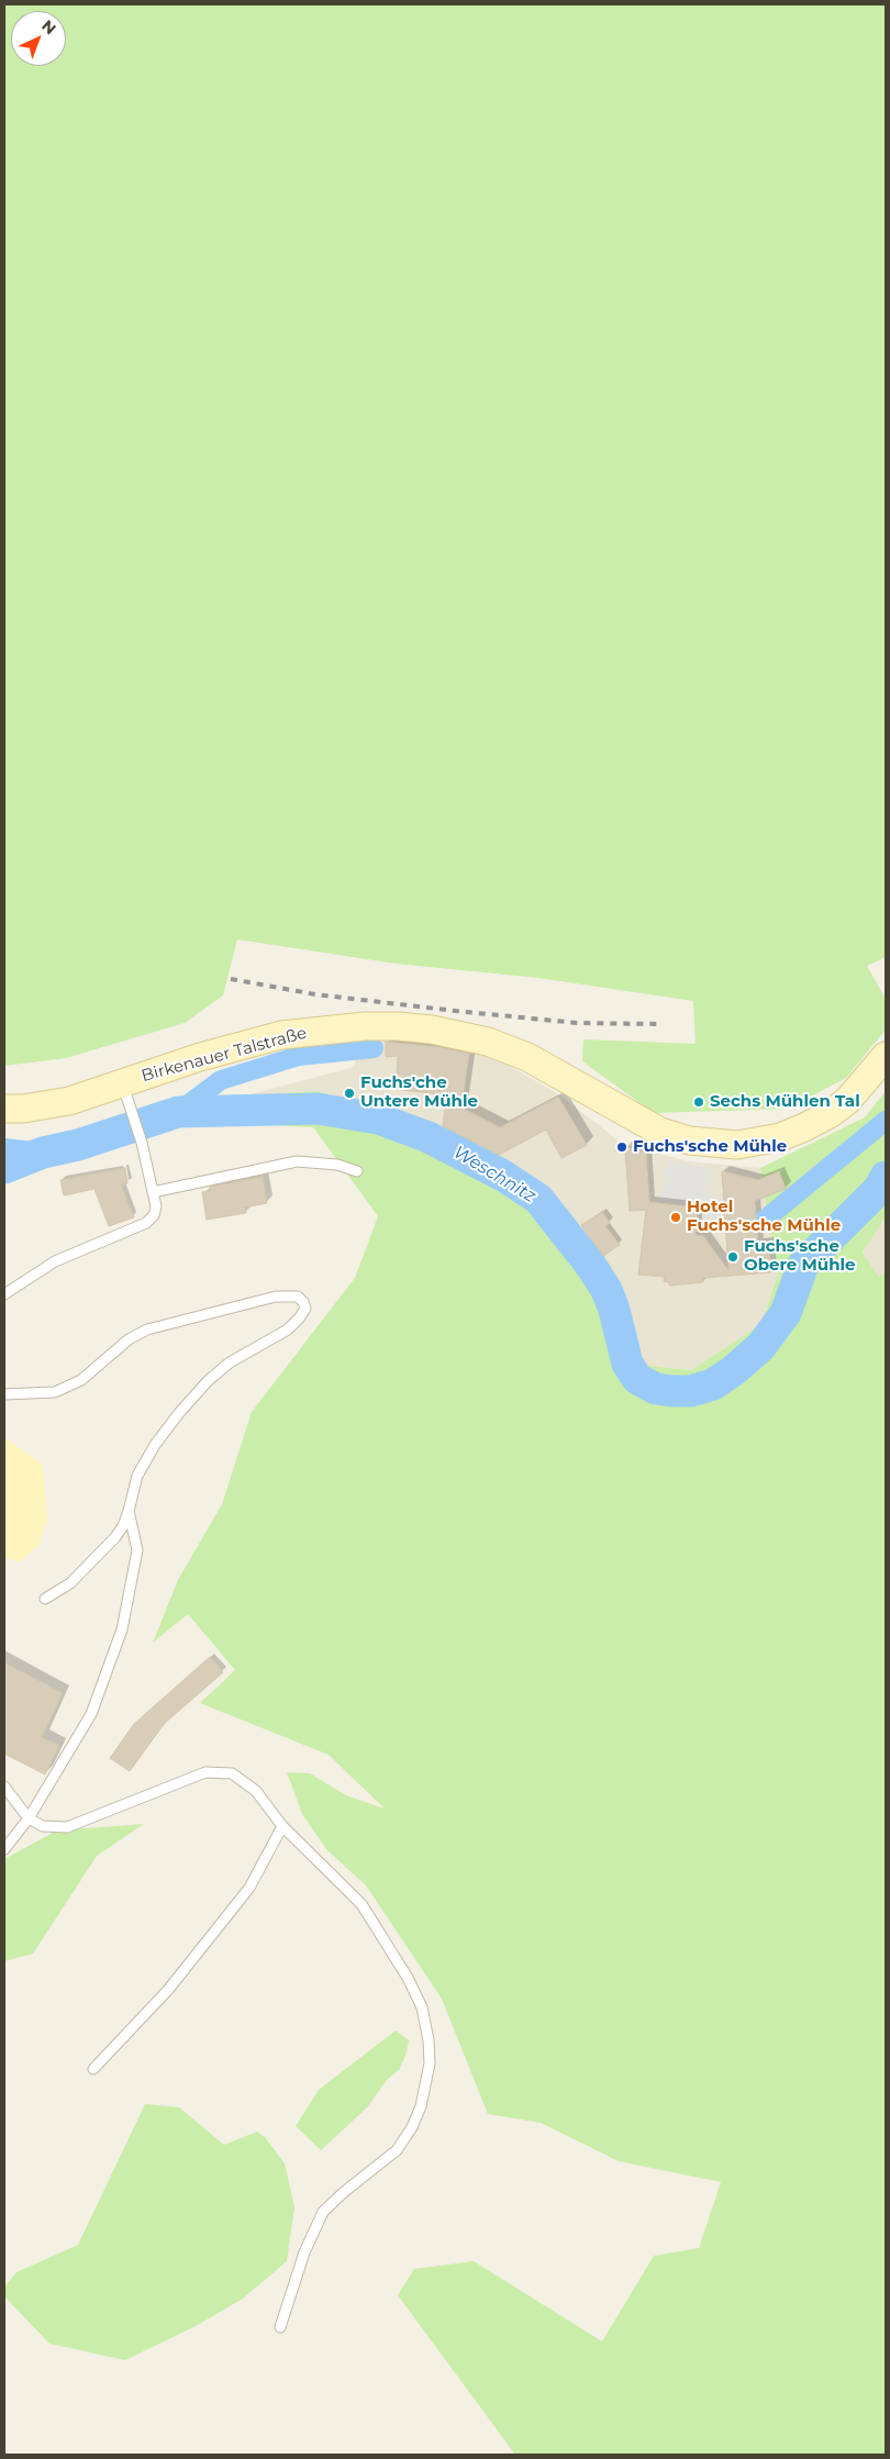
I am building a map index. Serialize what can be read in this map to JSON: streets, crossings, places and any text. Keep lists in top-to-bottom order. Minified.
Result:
{"streets":{"main road":["Birkenauer Talstraße"]},"water":["Weschnitz"],"places":["Fuchs'che Untere Mühle","Sechs Mühlen Tal","Fuchs'sche Mühle","Hotel Fuchs'sche Mühle","Fuchs'sche Obere Mühle"],"north":"top right"}
